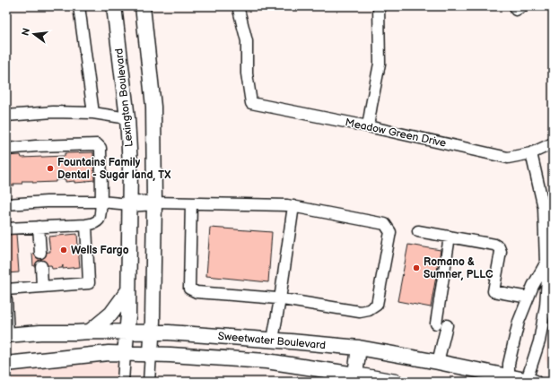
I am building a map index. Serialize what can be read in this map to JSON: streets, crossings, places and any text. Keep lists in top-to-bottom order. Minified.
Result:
{"streets":{"main road":["Lexington Boulevard","Sweetwater Boulevard"],"street":["Meadow Green Drive"]},"crossings":[["Lexington Boulevard","Sweetwater Boulevard"]],"places":["Fountains Family Dental - Sugar land, TX","Wells Fargo","Romano & Sumner, PLLC"],"north":"left"}
